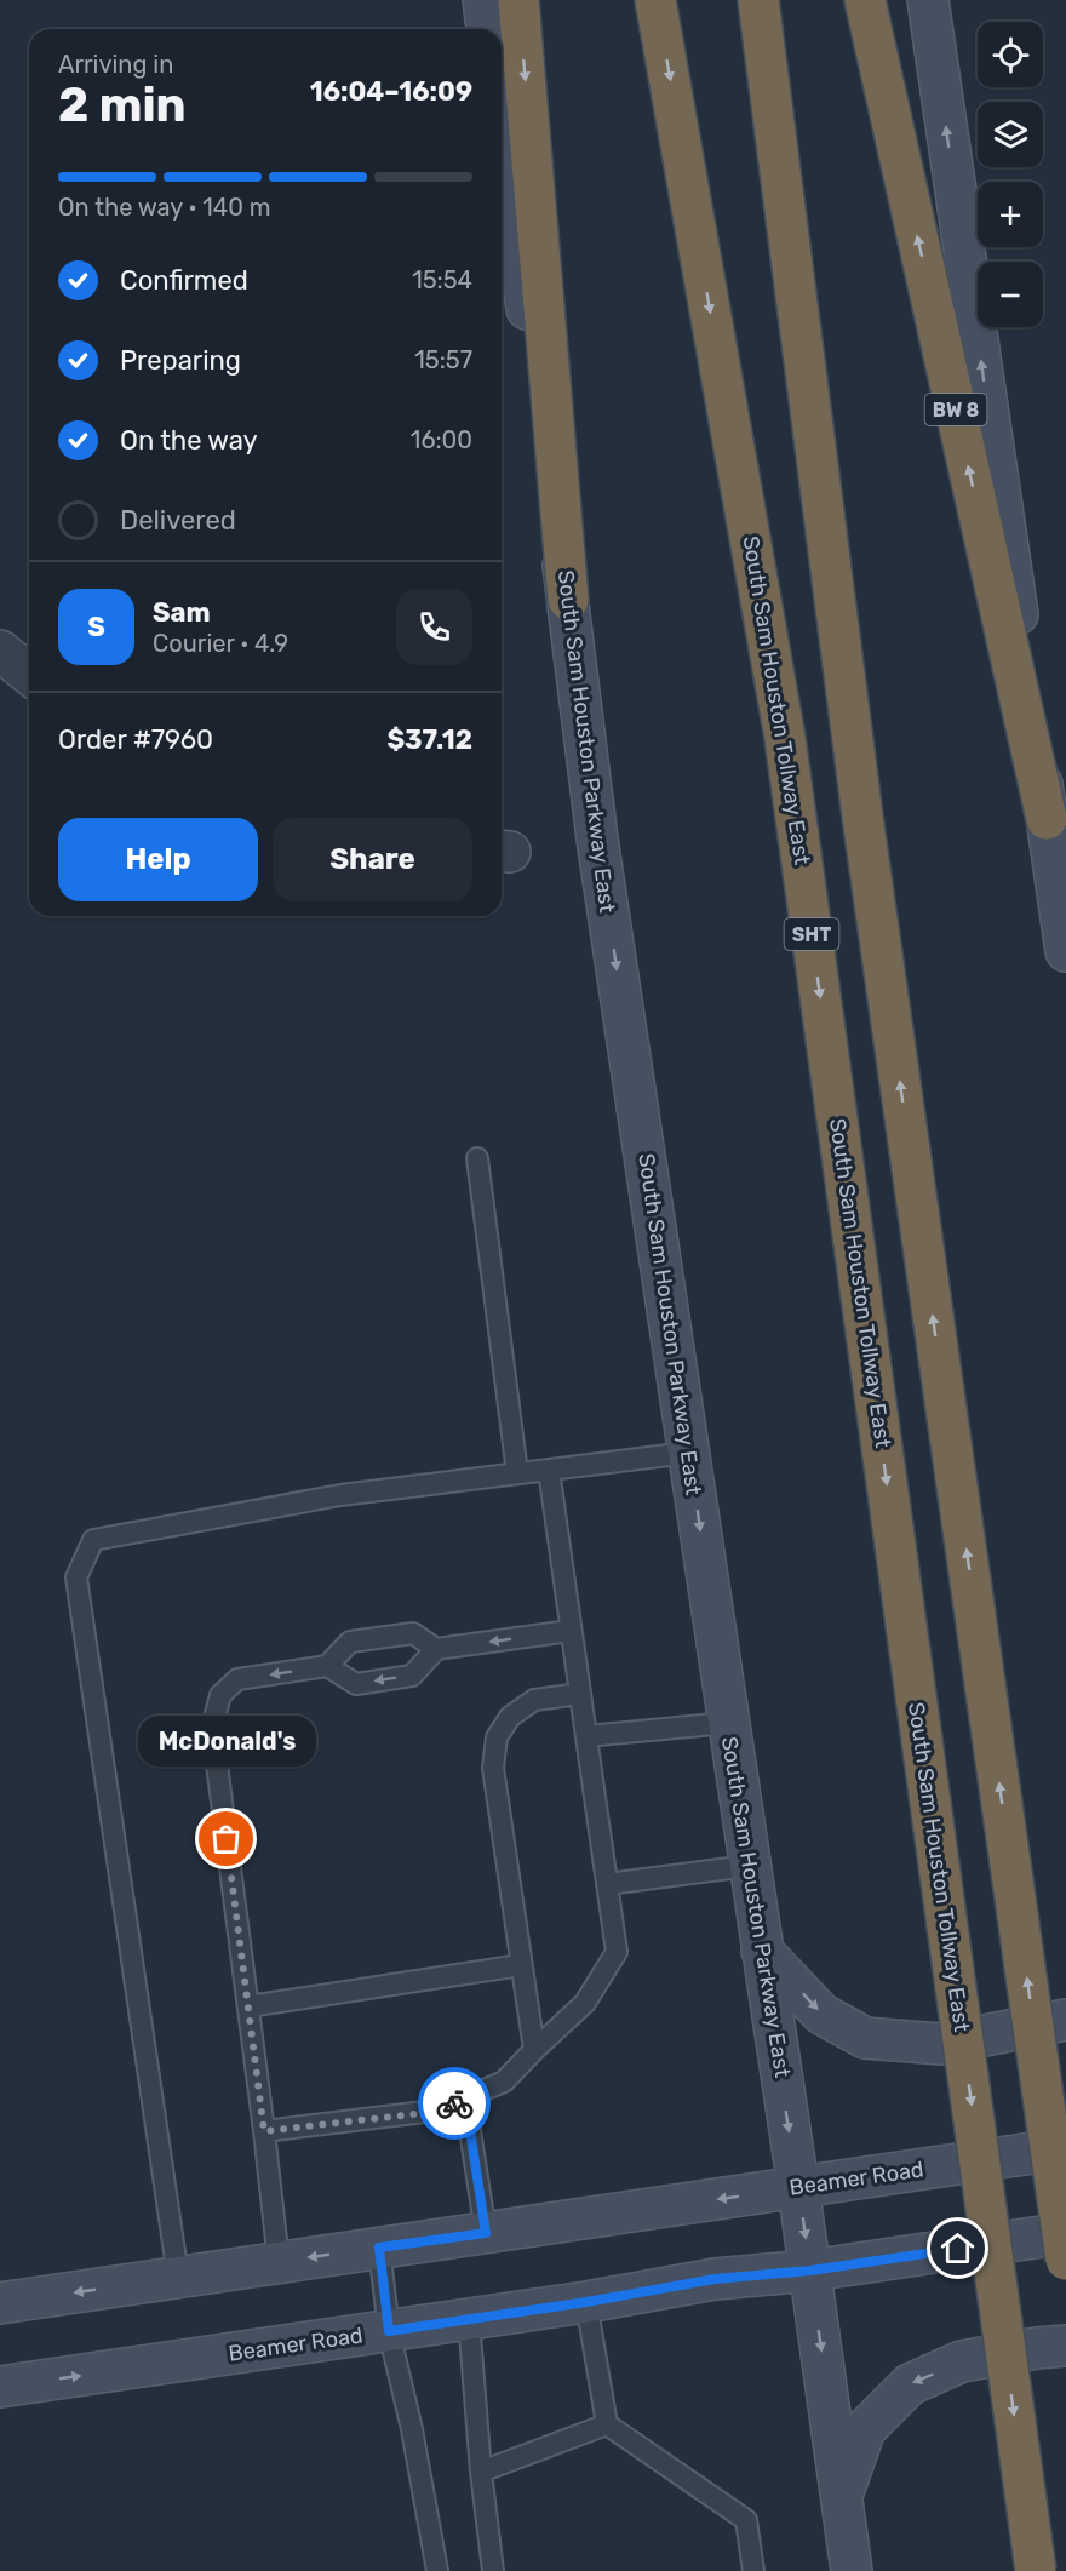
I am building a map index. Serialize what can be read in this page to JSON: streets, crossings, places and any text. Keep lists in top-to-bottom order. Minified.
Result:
{"streets":{"highway":["BW 8","South Sam Houston Tollway East","SHT"],"main road":["South Sam Houston Parkway East","Beamer Road"]},"crossings":[["South Sam Houston Parkway East","Beamer Road"]],"one_way":["South Sam Houston Parkway East"],"places":["McDonald's"],"page":{"map_buttons":["+","−"],"heading":["2 min","Arriving in","16:04–16:09"],"panel":["Sam","Courier · 4.9","Order #7960","$37.12"],"bar":"On the way · 140 m","list":[["Confirmed","15:54"],["Preparing","15:57"],["On the way","16:00"],"Delivered"],"round":"S","buttons":["Help","Share"],"bubble":"McDonald's"}}
